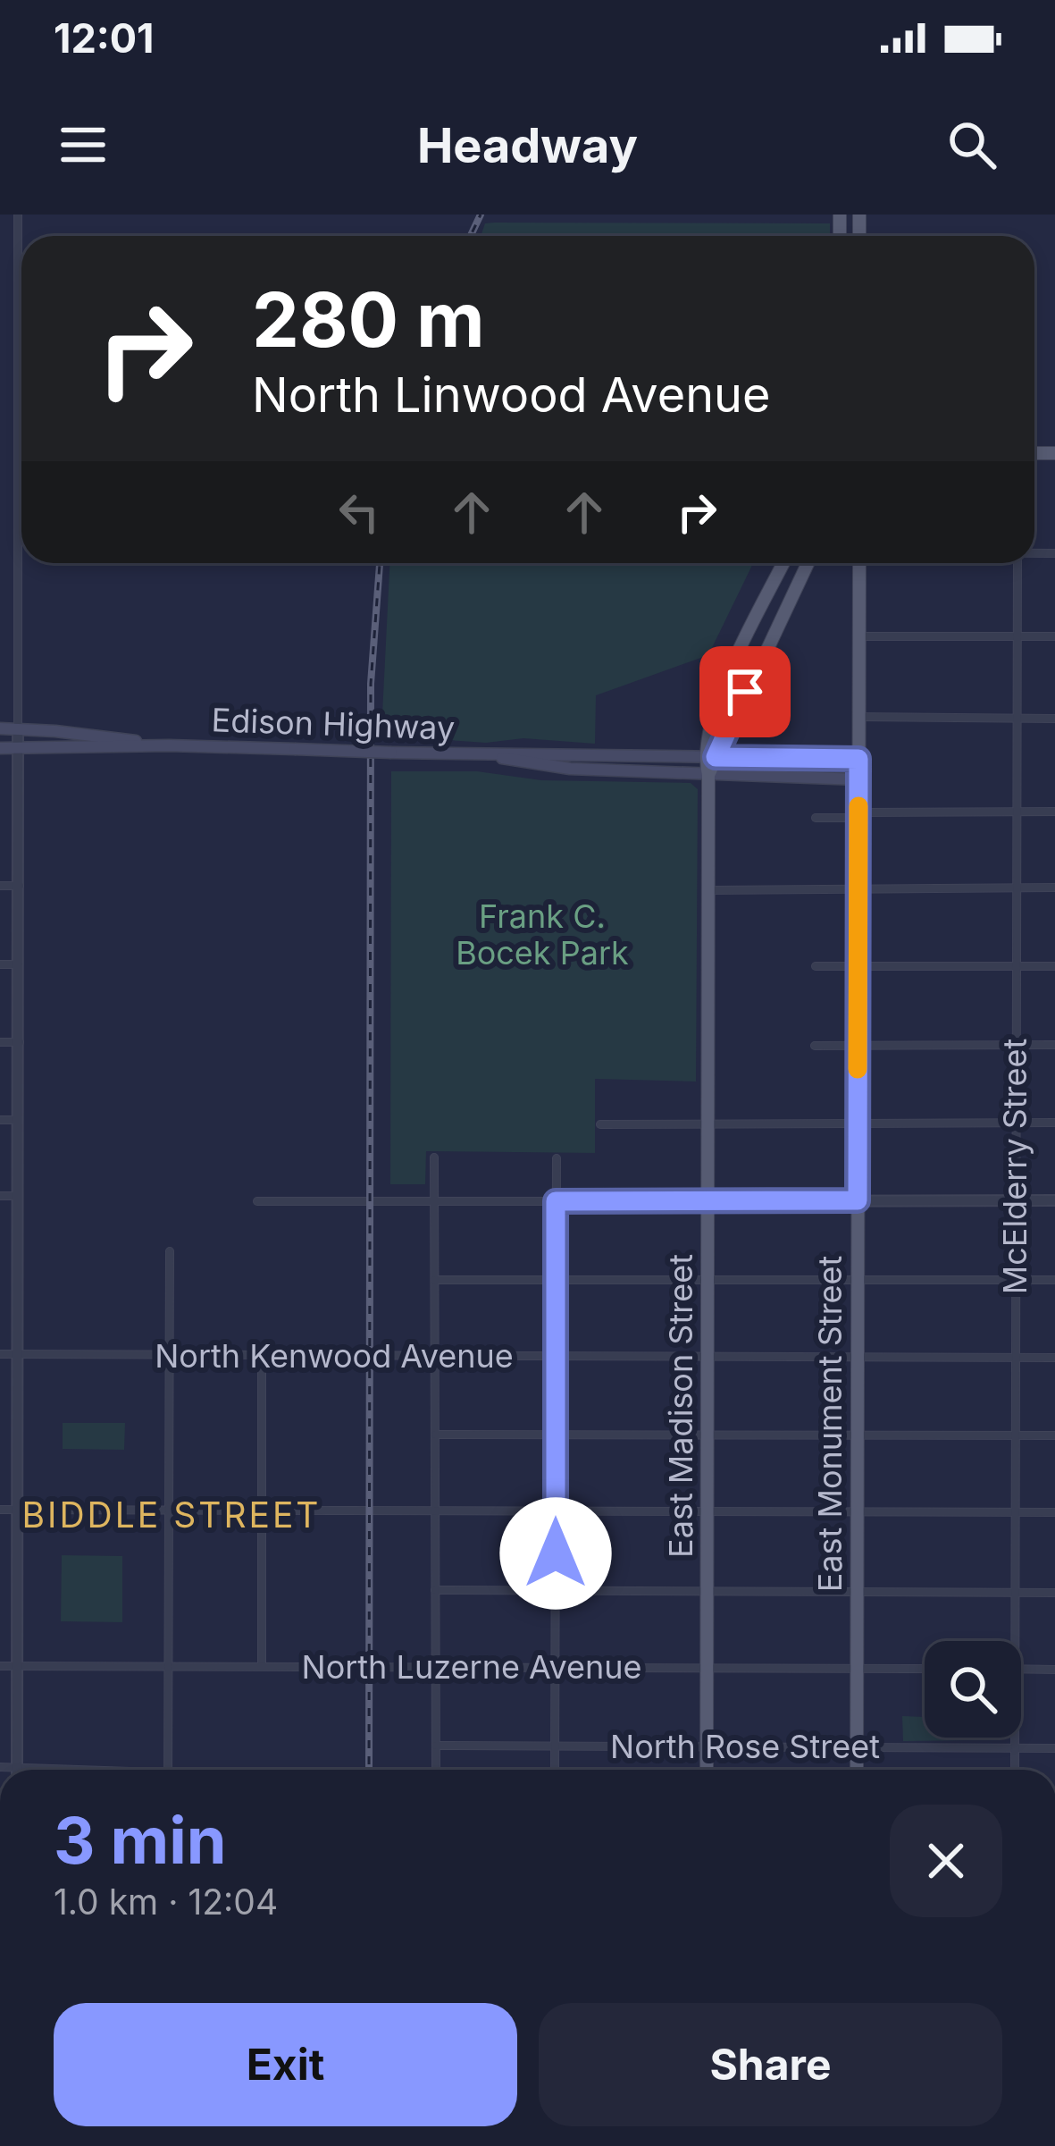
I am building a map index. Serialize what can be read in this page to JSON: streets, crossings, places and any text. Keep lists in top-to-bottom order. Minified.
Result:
{"streets":{"main road":["Edison Highway","East Madison Street","East Monument Street"],"street":["McElderry Street","North Kenwood Avenue","North Luzerne Avenue","North Rose Street"]},"crossings":[["Edison Highway","East Madison Street"],["Edison Highway","East Monument Street"],["McElderry Street","North Kenwood Avenue"],["McElderry Street","North Rose Street"],["North Kenwood Avenue","East Madison Street"],["North Kenwood Avenue","East Monument Street"],["East Madison Street","North Luzerne Avenue"],["East Madison Street","North Rose Street"],["East Monument Street","North Luzerne Avenue"],["East Monument Street","North Rose Street"]],"districts":["BIDDLE STREET"],"parks":["Frank C. Bocek Park"],"page":{"status":"12:01","header":"Headway","turn":["280 m","North Linwood Avenue"],"heading":["3 min","1.0 km · 12:04"],"buttons":["Exit","Share"]}}
